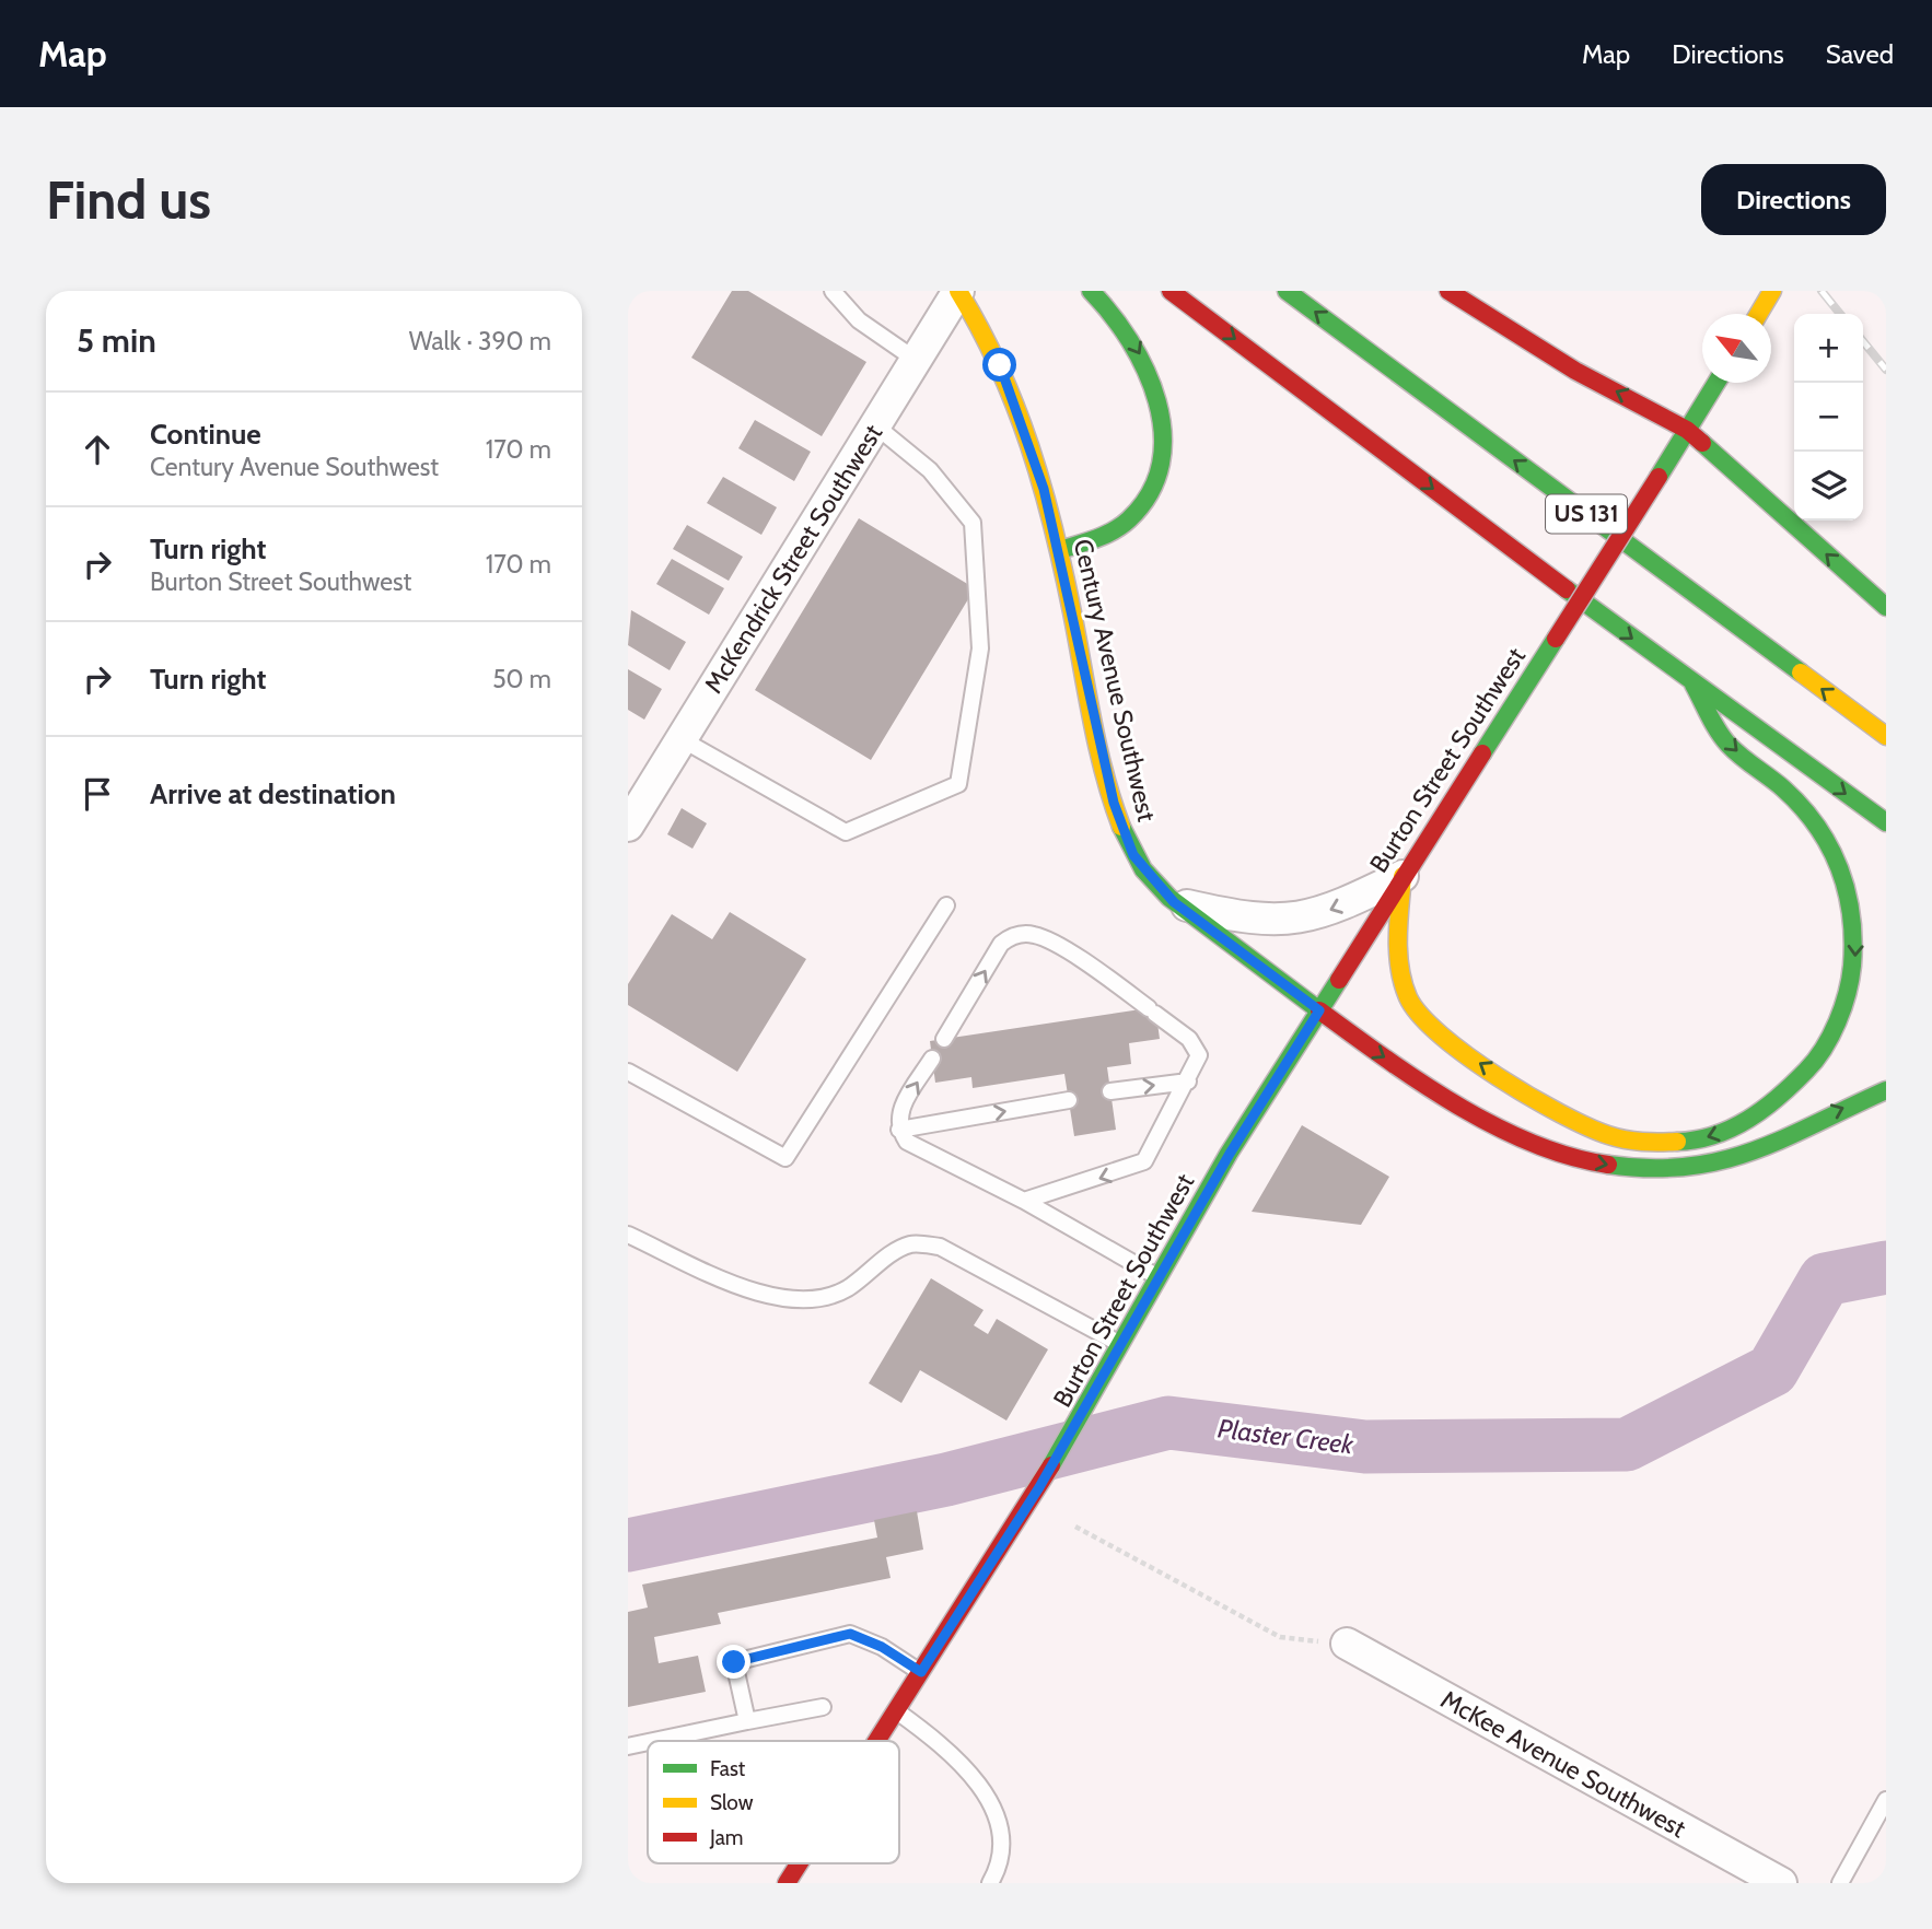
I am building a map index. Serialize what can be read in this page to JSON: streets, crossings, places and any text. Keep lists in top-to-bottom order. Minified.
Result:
{"streets":{"main road":["US 131","Century Avenue Southwest","Burton Street Southwest"],"street":["McKendrick Street Southwest","McKee Avenue Southwest"]},"crossings":[["McKendrick Street Southwest","Century Avenue Southwest"],["Century Avenue Southwest","Burton Street Southwest"]],"one_way":["Century Avenue Southwest"],"water":["Plaster Creek"],"legend":["Fast","Slow","Jam"],"north":"top left","page":{"header":"Map","nav":["Map","Directions","Saved"],"buttons":"Directions","title":"Find us","heading":["5 min","Walk · 390 m"],"map_buttons":["+","−"],"list":[["Continue","Century Avenue Southwest","170 m"],["Turn right","Burton Street Southwest","170 m"],["Turn right","50 m"],"Arrive at destination"]}}
